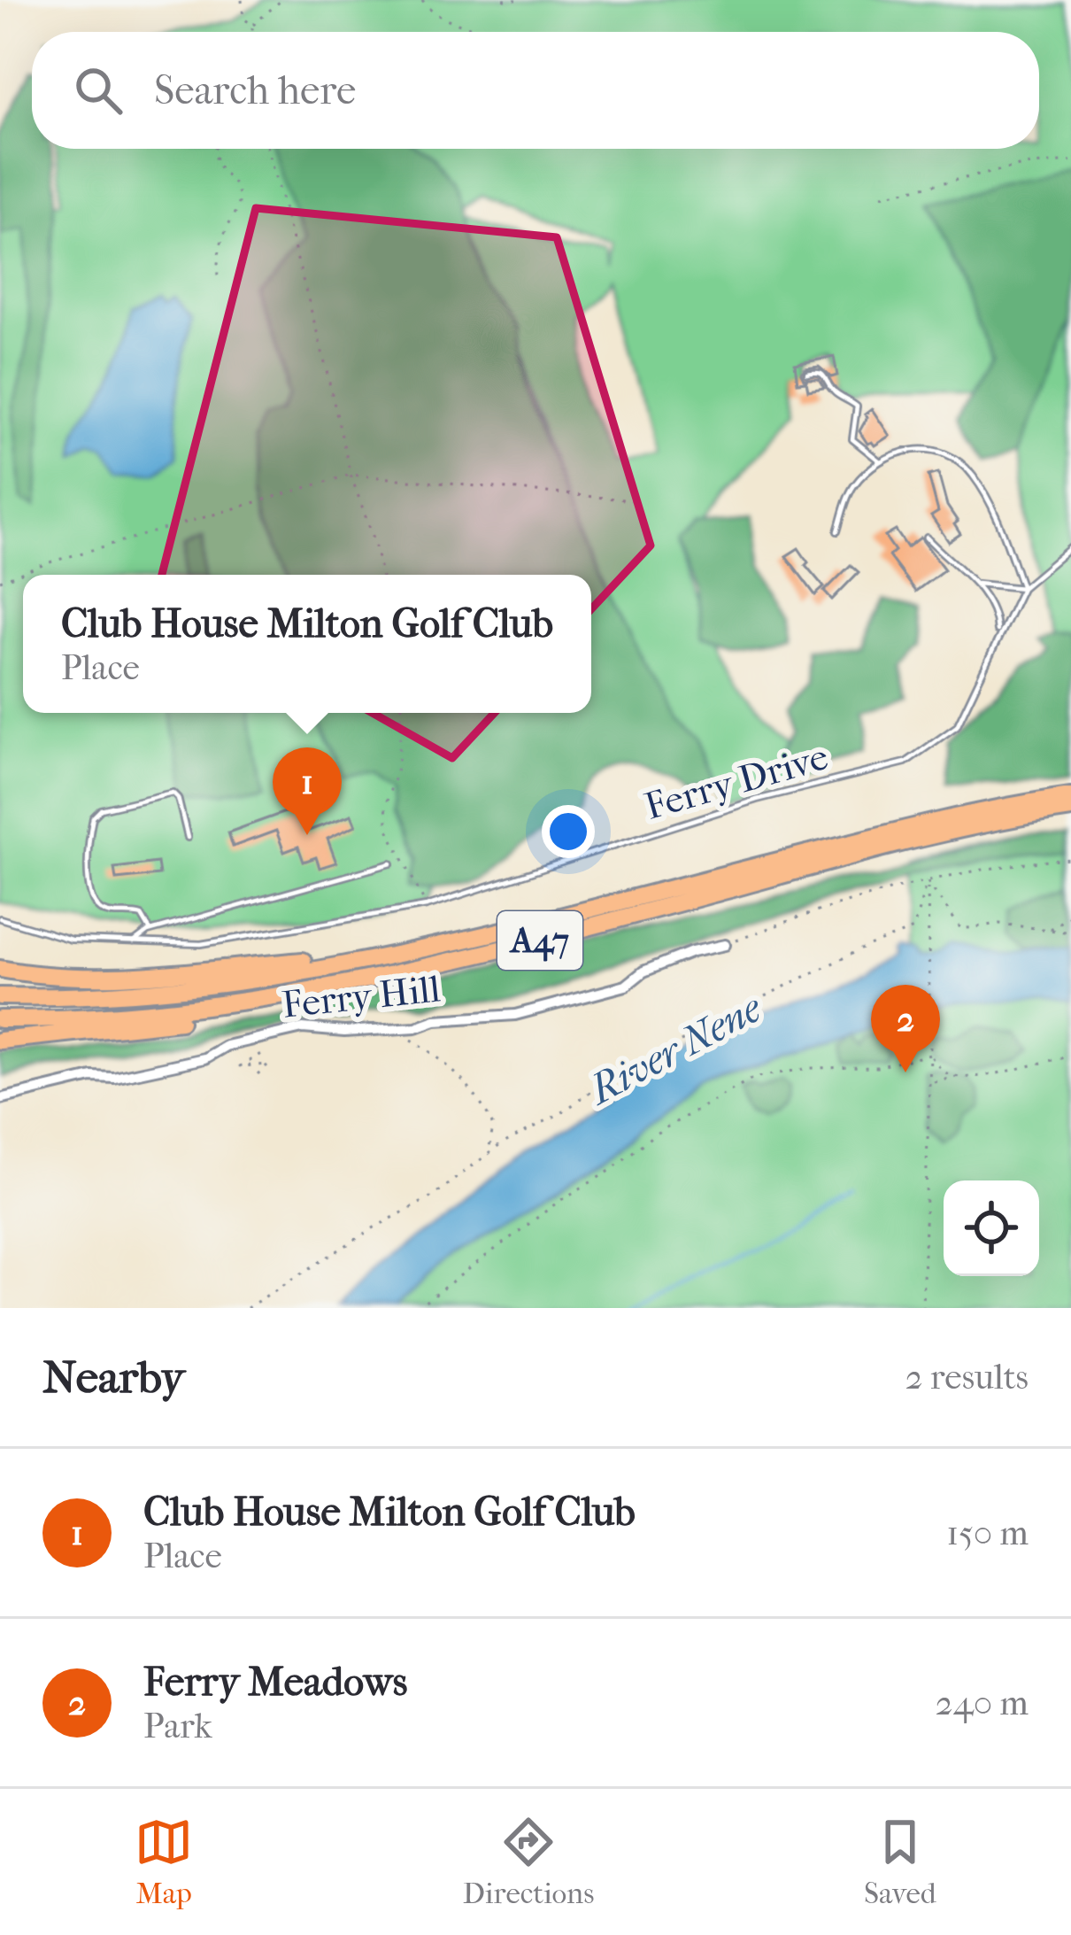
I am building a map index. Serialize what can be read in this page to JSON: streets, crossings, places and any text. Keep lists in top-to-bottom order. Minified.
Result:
{"streets":{"highway":["A47"],"street":["Ferry Hill"],"lane":["Ferry Drive"]},"water":["River Nene"],"page":{"search":"Search here","popup":["Club House Milton Golf Club","Place"],"pins":["1","2"],"heading":["Nearby","2 results"],"list":[{"mark":"1","name":"Club House Milton Golf Club","note":"Place","value":"150 m"},{"mark":"2","name":"Ferry Meadows","note":"Park","value":"240 m"}],"nav":["Map","Directions","Saved"]}}
